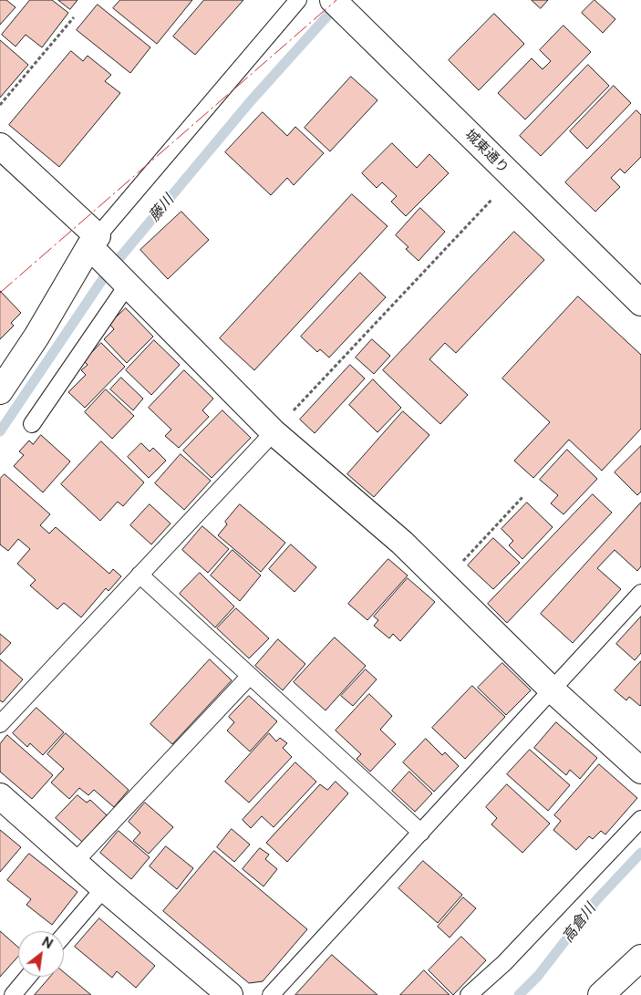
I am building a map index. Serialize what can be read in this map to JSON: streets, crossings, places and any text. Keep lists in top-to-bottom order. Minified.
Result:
{"streets":{"main road":["城東通り"]},"water":["藤川","高倉川"],"north":"top right"}
